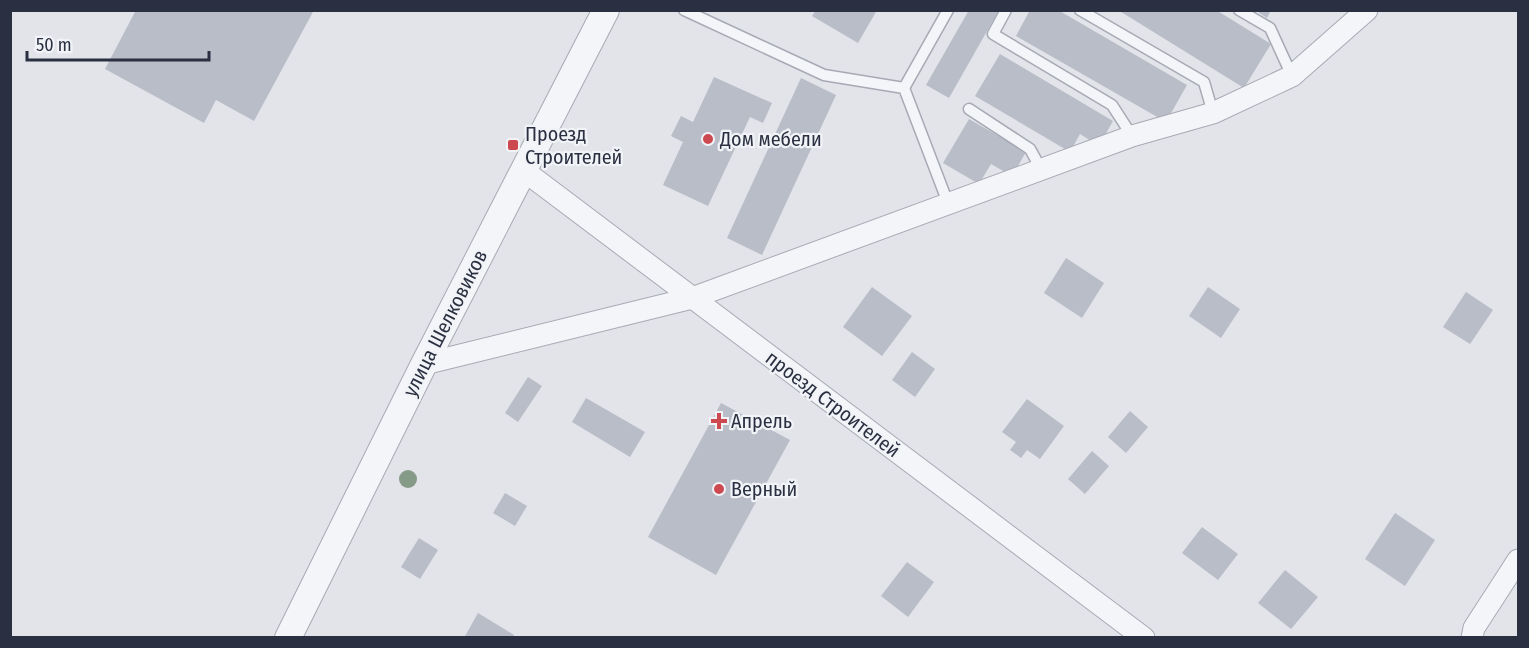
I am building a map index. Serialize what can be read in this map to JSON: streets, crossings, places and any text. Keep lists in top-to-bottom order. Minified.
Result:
{"streets":{"street":["улица Шелковиков","проезд Строителей"]},"crossings":[["улица Шелковиков","проезд Строителей"]],"places":{"other":["Дом мебели","Верный"],"transit":["Проезд Строителей"],"health":["Апрель"]},"scale_bar":"50 m"}
